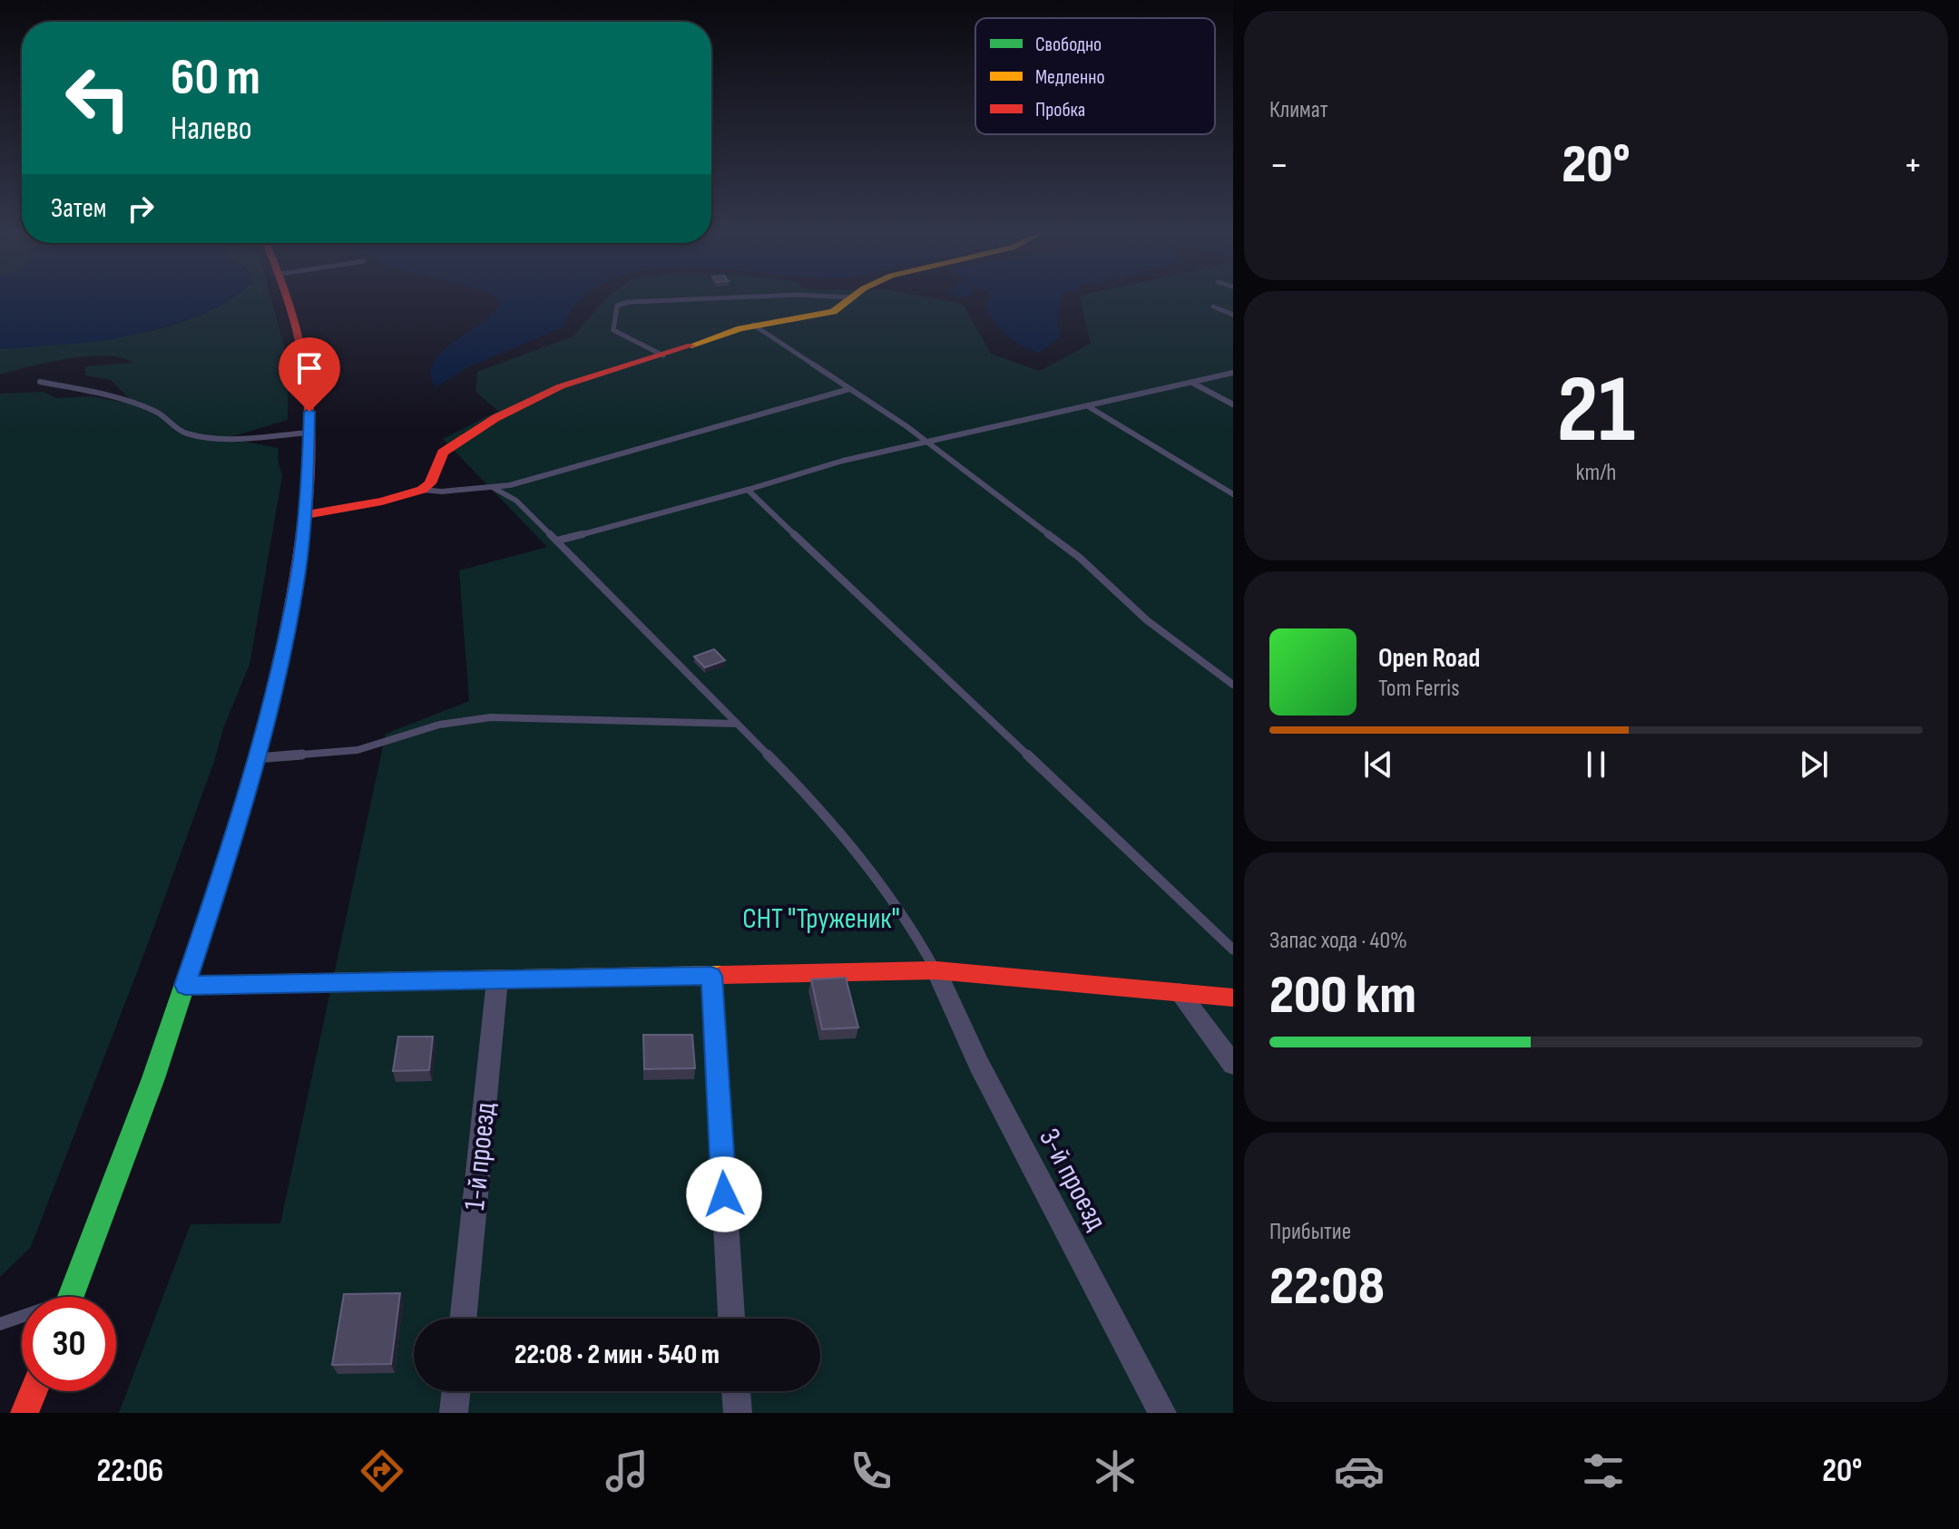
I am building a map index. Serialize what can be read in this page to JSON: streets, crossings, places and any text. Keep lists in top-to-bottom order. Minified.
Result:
{"streets":{"street":["1-й проезд","3-й проезд"]},"parks":["СНТ \"Труженик\""],"legend":["Свободно","Медленно","Пробка"],"page":{"tile":["Климат",["21","km/h"],["Запас хода · 40%","200 km"],["Прибытие","22:08"]],"turn":["60 m","Налево"],"heat":["−","20°","+"],"then":"Затем","song":["Open Road","Tom Ferris"],"limit":"30","trip":"22:08 · 2 мин · 540 m","tabs":["22:06","20°"]}}
